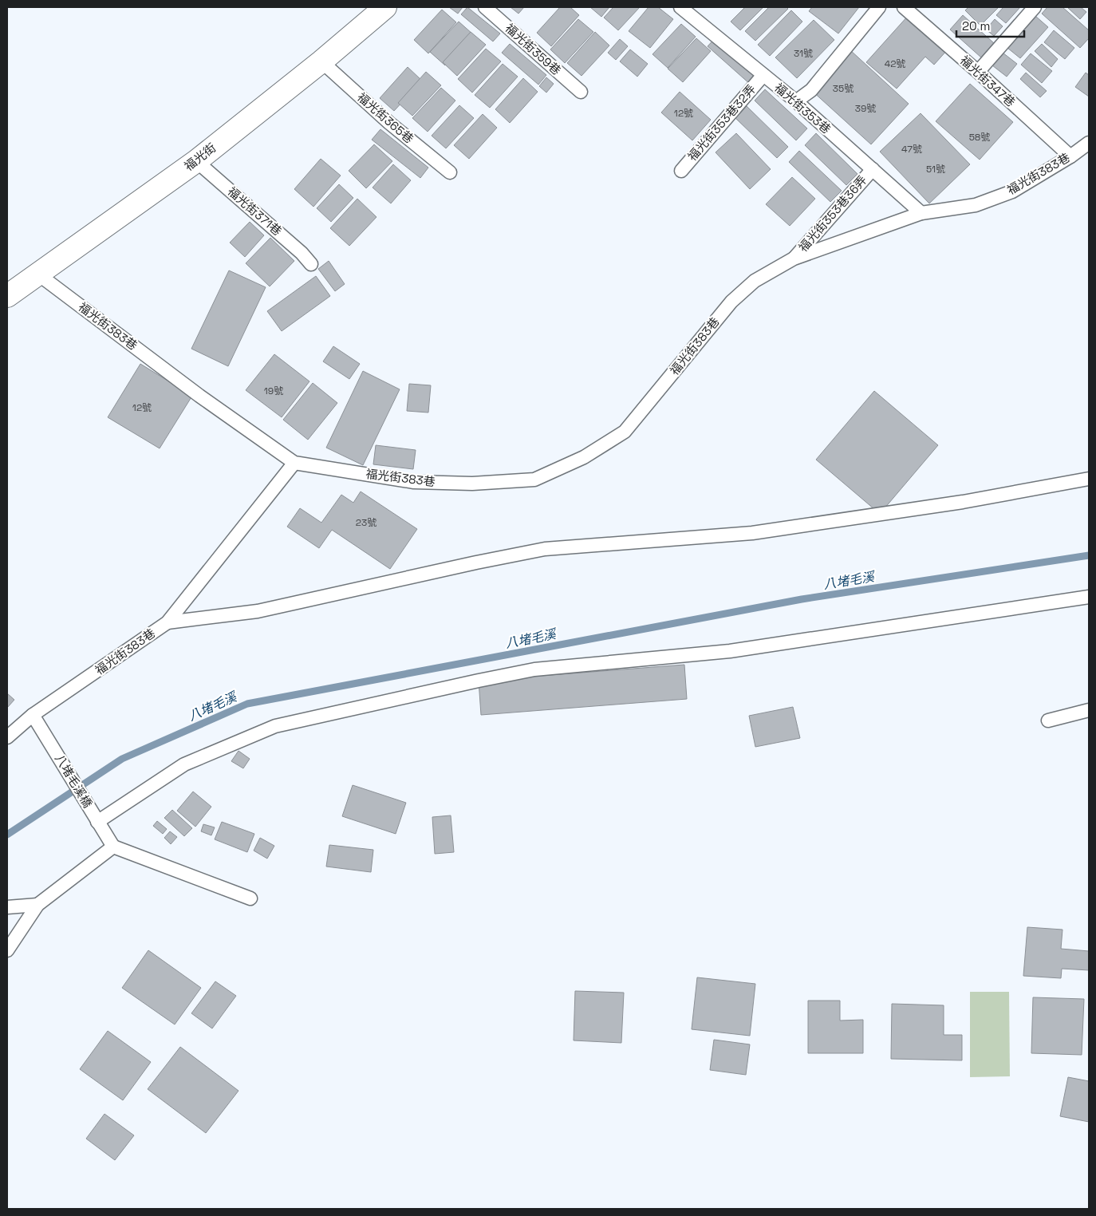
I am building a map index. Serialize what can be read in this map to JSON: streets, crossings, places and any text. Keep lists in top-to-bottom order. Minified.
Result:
{"streets":{"street":["福光街"],"lane":["福光街359巷","福光街347巷","福光街353巷","福光街365巷","福光街353巷32弄","福光街383巷","福光街371巷","福光街353巷36弄","八堵毛溪橋"]},"crossings":[["福光街347巷","福光街383巷"],["福光街353巷","福光街353巷32弄"],["福光街353巷","福光街383巷"],["福光街353巷","福光街353巷36弄"],["福光街365巷","福光街"],["福光街","福光街383巷"],["福光街","福光街371巷"],["福光街383巷","福光街353巷36弄"],["福光街383巷","八堵毛溪橋"]],"water":["八堵毛溪"],"house_numbers":["31號","42號","35號","39號","12號","58號","47號","51號","19號","12號","23號"],"scale_bar":"20 m"}
